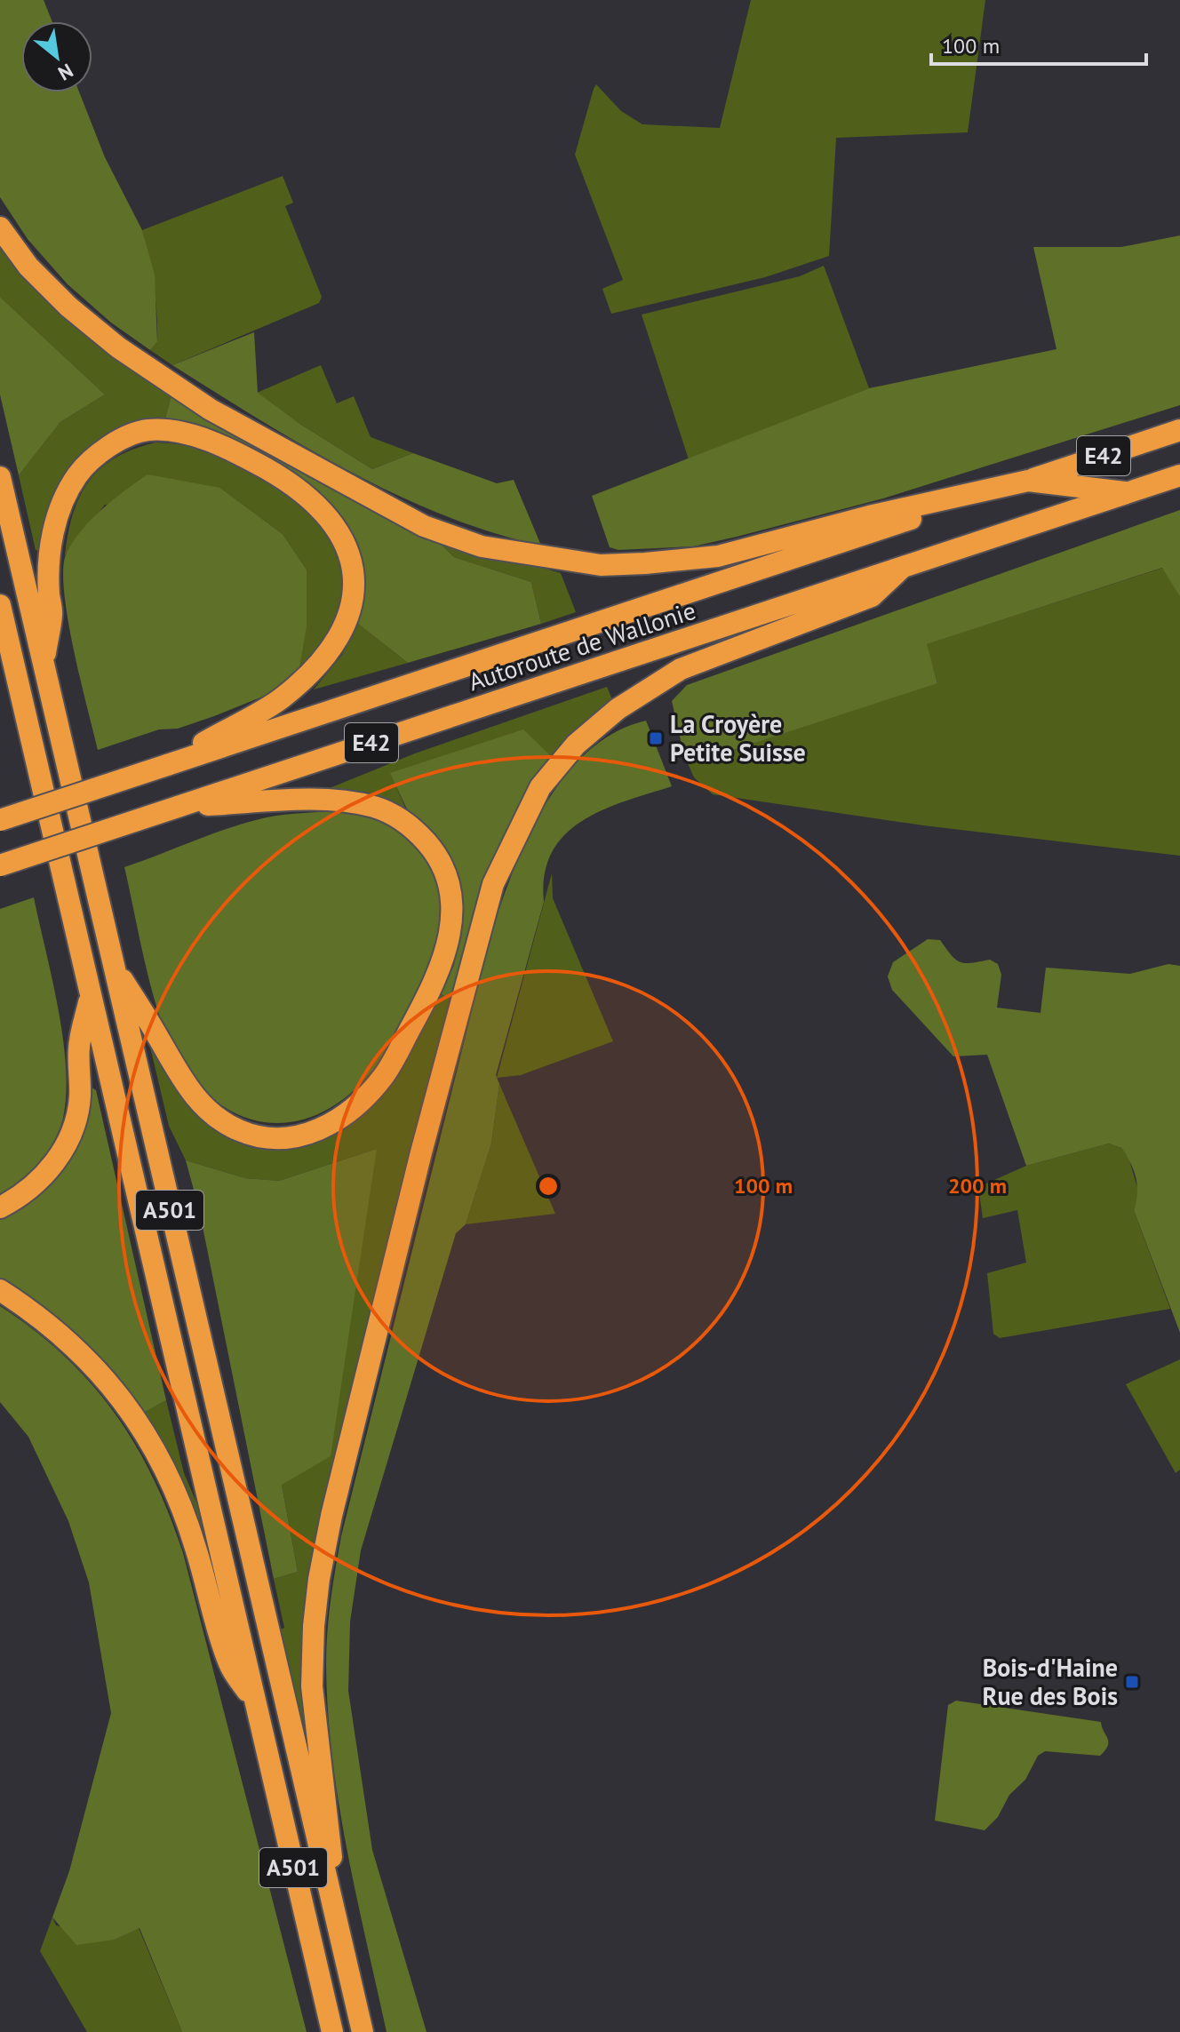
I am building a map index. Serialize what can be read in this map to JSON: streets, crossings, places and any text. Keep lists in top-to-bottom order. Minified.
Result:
{"streets":{"highway":["E42","Autoroute de Wallonie","A501"]},"places":{"transit":["La Croyère Petite Suisse","Bois-d'Haine Rue des Bois"]},"scale_bar":"100 m","north":"bottom right","rings":["100 m","200 m"]}
